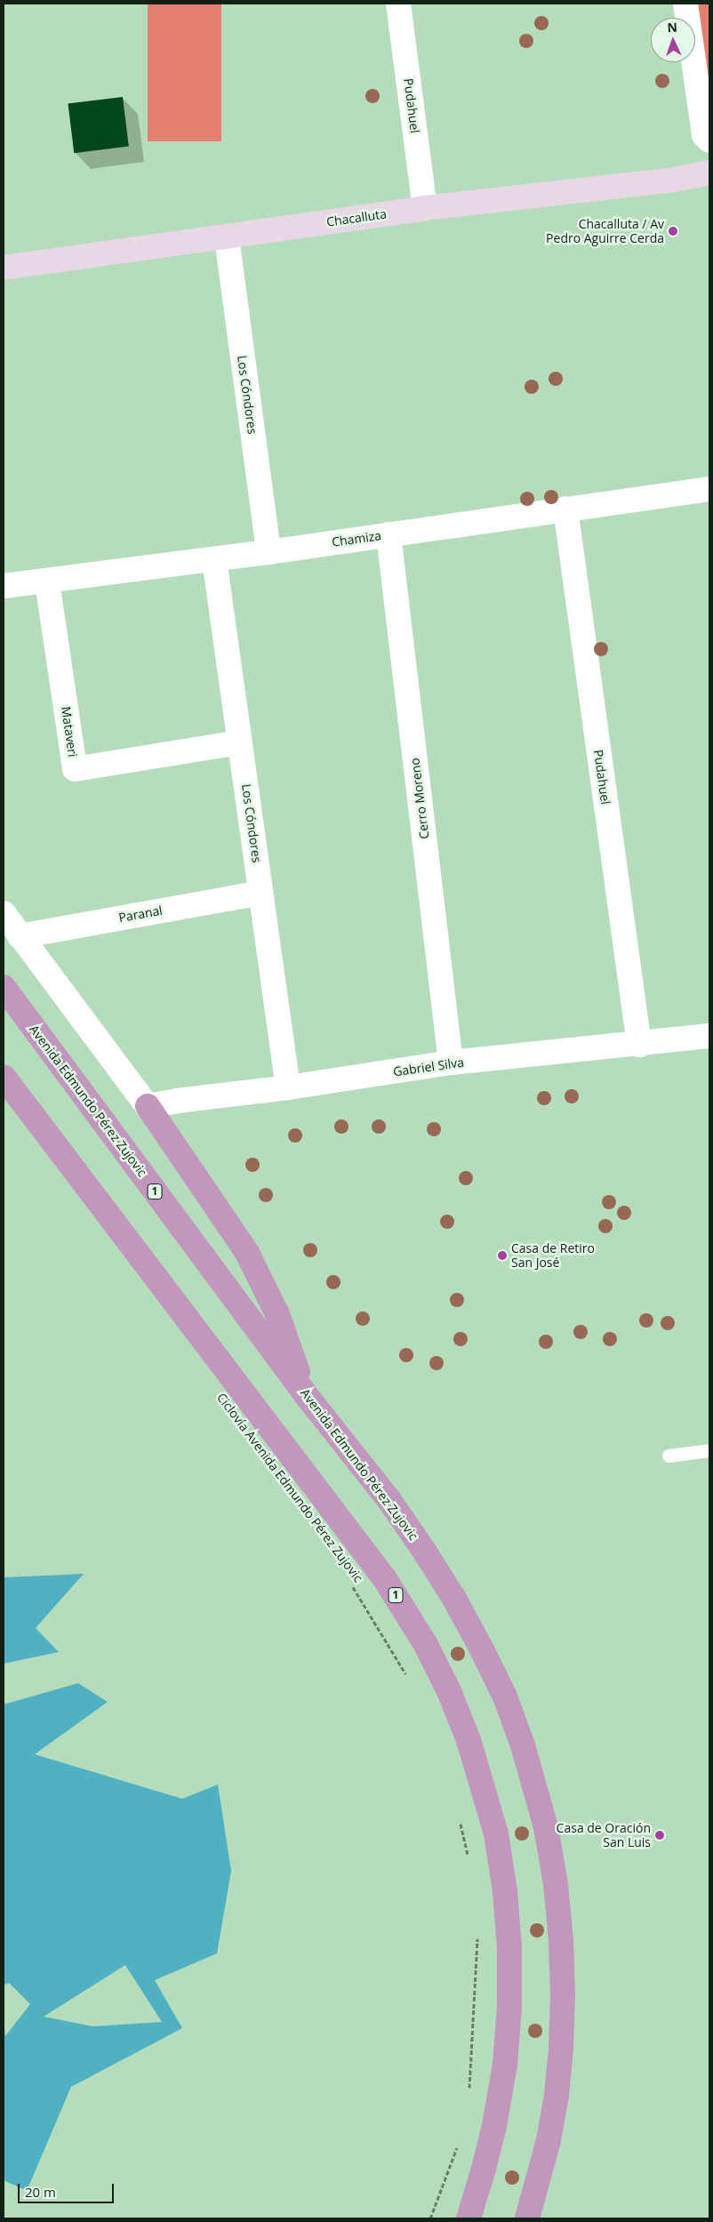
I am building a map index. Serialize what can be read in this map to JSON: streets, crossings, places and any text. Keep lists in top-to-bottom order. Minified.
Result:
{"streets":{"highway":["Avenida Edmundo Pérez Zujovic","1"],"main road":["Chacalluta"],"street":["Pudahuel","Los Cóndores","Chamiza","Mataveri","Cerro Moreno","Paranal","Gabriel Silva"],"path":["Ciclovía Avenida Edmundo Pérez Zujovic"]},"crossings":[["Pudahuel","Chacalluta"],["Pudahuel","Chamiza"],["Pudahuel","Gabriel Silva"],["Chacalluta","Los Cóndores"],["Los Cóndores","Chamiza"],["Los Cóndores","Mataveri"],["Los Cóndores","Paranal"],["Los Cóndores","Gabriel Silva"],["Chamiza","Mataveri"],["Chamiza","Cerro Moreno"],["Cerro Moreno","Gabriel Silva"]],"places":["Chacalluta / Av Pedro Aguirre Cerda","Casa de Retiro San José","Casa de Oración San Luis"],"scale_bar":"20 m","north":"top"}
